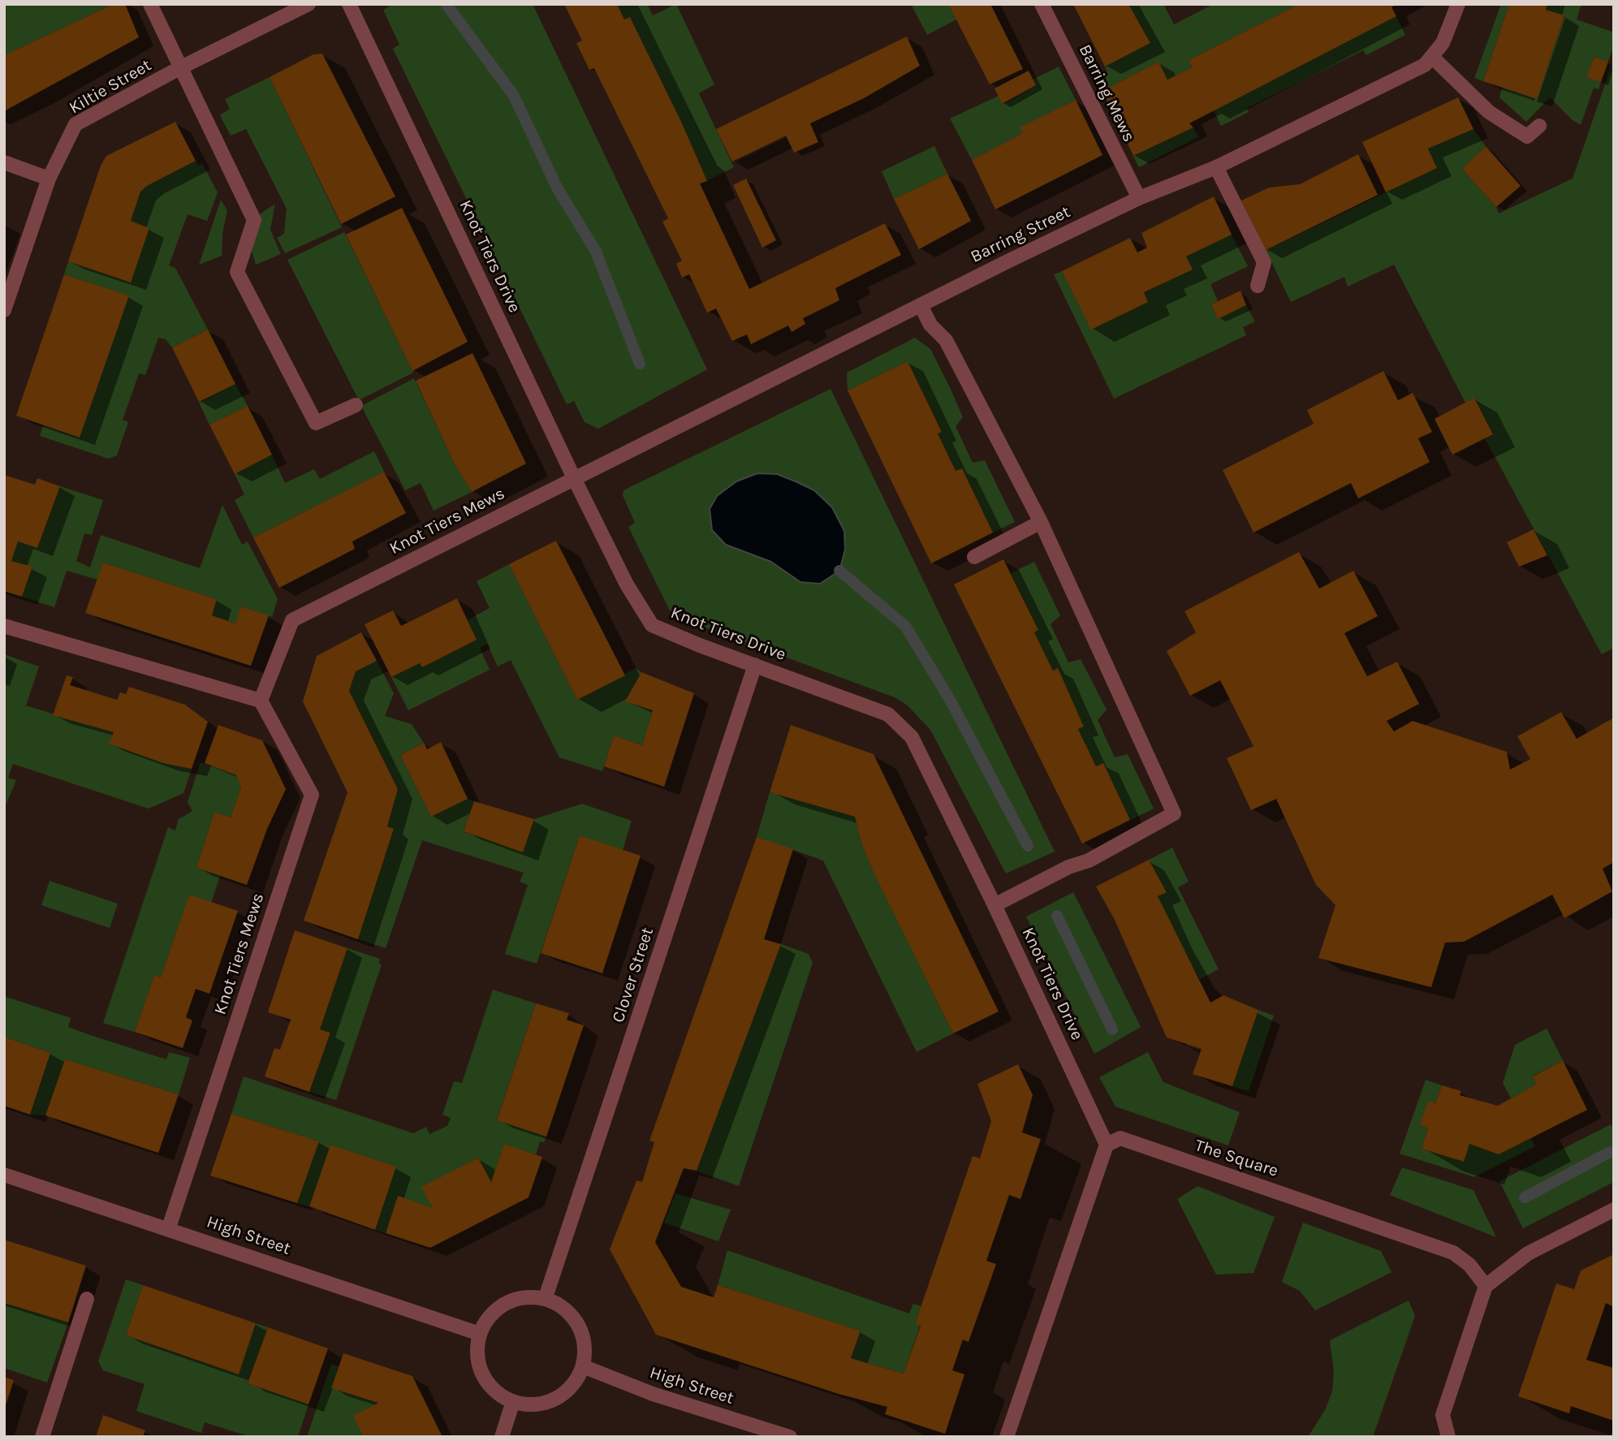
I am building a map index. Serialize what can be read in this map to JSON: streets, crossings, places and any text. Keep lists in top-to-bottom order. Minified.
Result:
{"streets":{"street":["Kiltie Street","Barring Mews","Barring Street","Knot Tiers Drive","Knot Tiers Mews","Clover Street","The Square","High Street"]},"crossings":[["Barring Mews","Barring Street"],["Barring Street","Knot Tiers Drive"],["Barring Street","Knot Tiers Mews"],["Knot Tiers Drive","Knot Tiers Mews"],["Knot Tiers Drive","Clover Street"],["Knot Tiers Drive","The Square"],["Knot Tiers Mews","High Street"],["Clover Street","High Street"]]}
